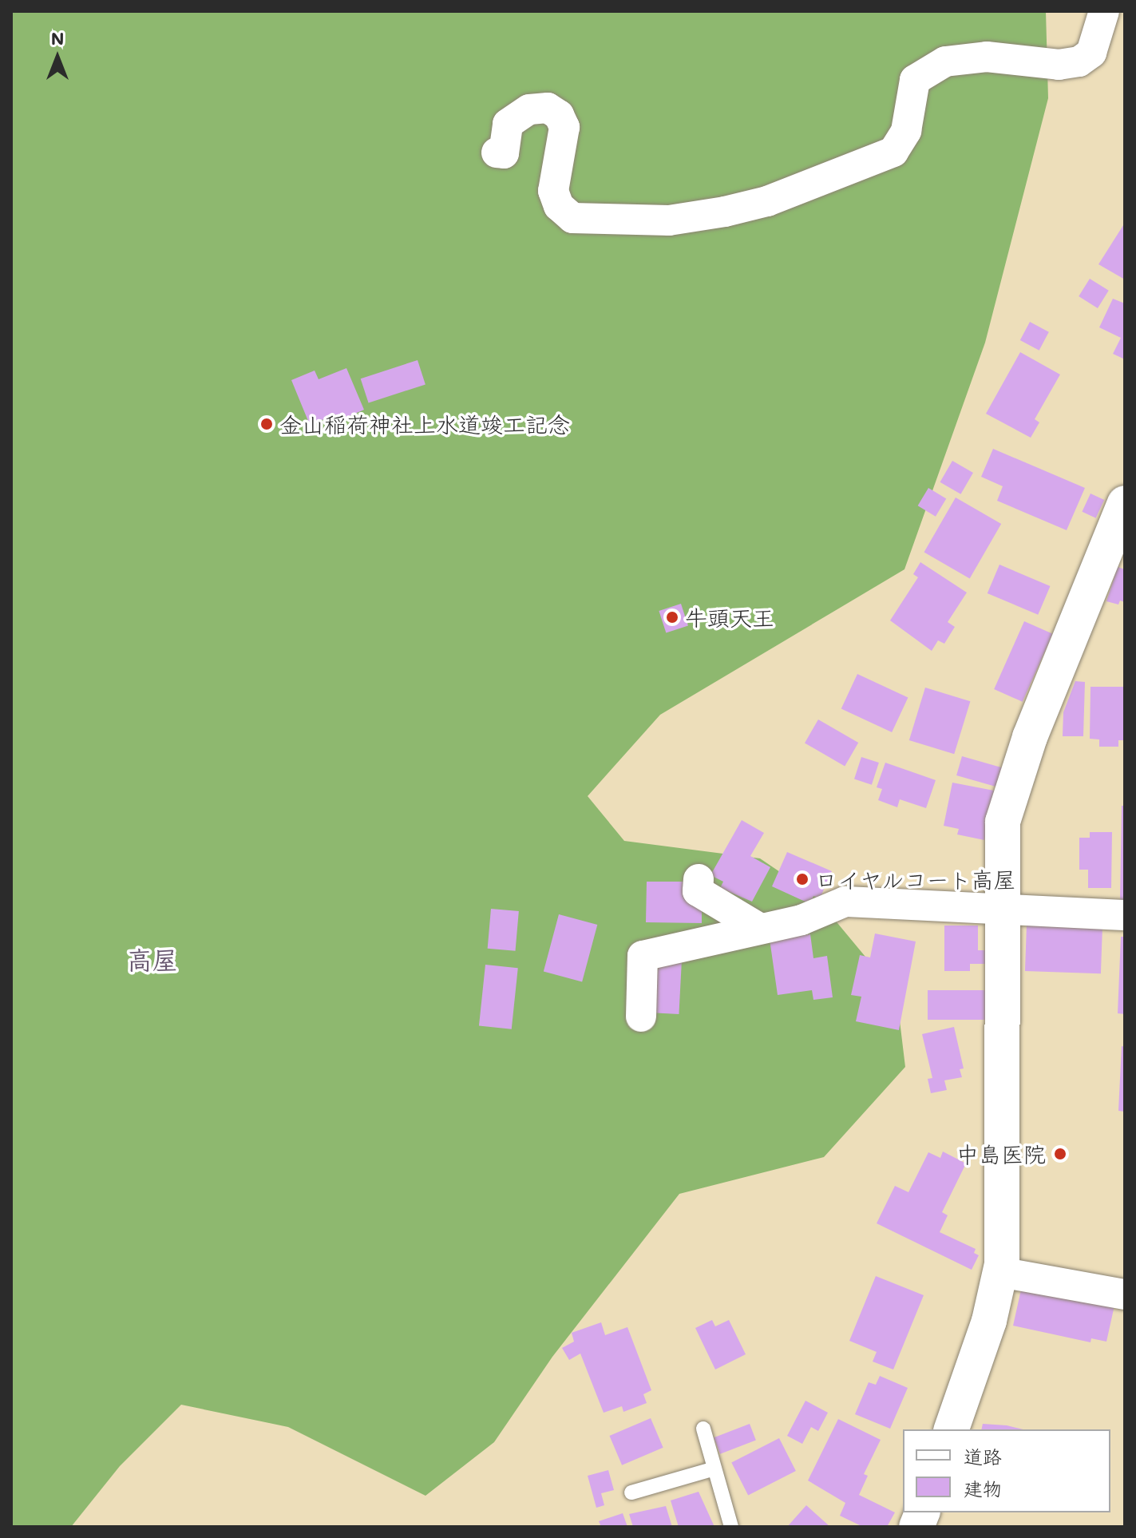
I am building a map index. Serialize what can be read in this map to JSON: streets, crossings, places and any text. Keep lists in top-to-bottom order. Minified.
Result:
{"districts":["高屋"],"places":["金山稲荷神社上水道竣工記念","牛頭天王","ロイヤルコート高屋","中島医院"],"legend":["道路","建物"],"north":"top"}
